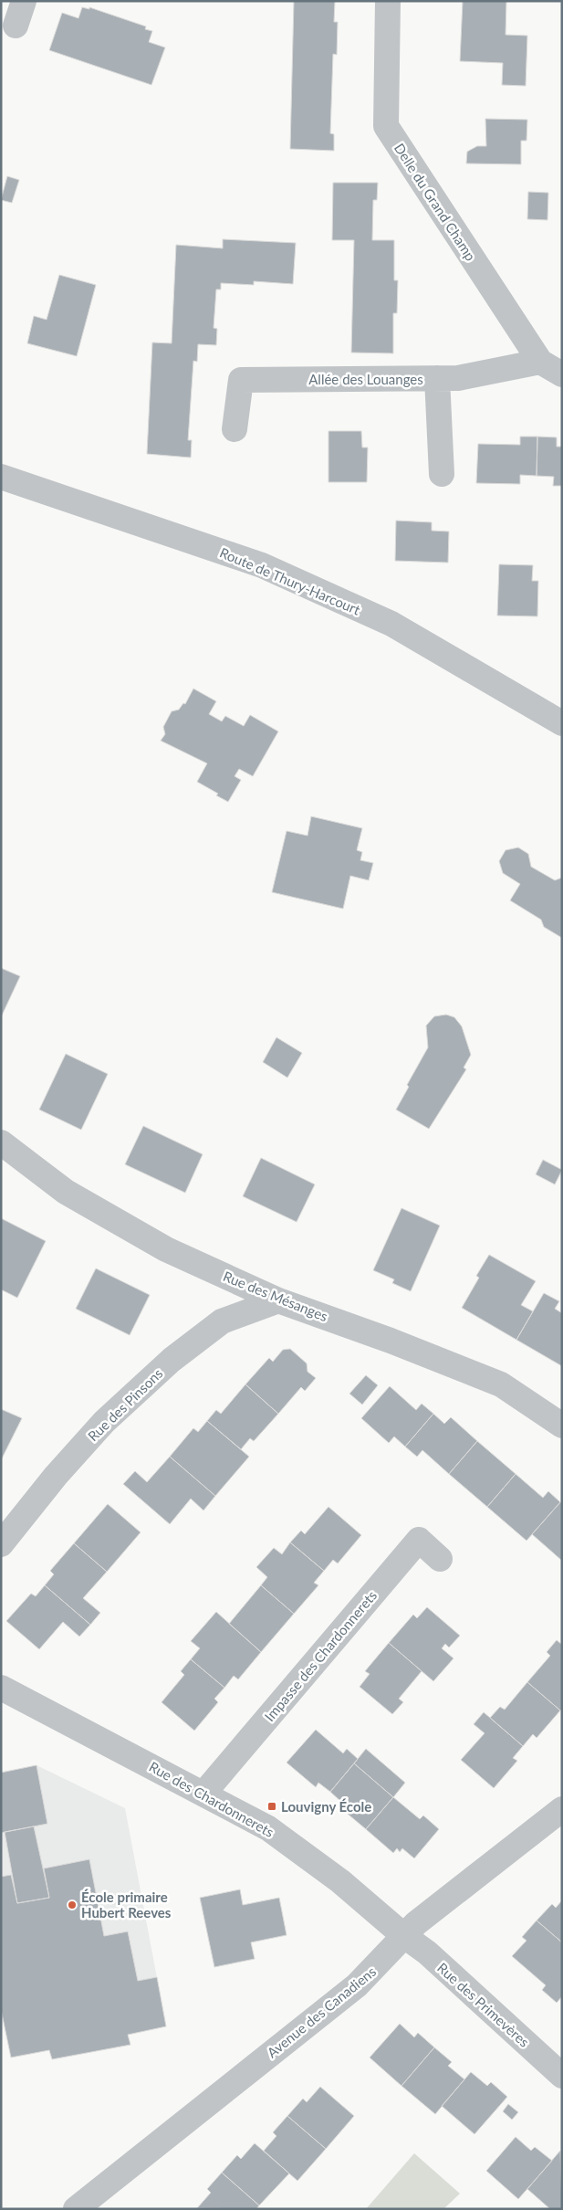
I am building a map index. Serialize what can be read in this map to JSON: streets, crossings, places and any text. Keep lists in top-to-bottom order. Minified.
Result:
{"streets":{"street":["Delle du Grand Champ","Allée des Louanges","Route de Thury-Harcourt","Rue des Mésanges","Rue des Pinsons","Impasse des Chardonnerets","Rue des Chardonnerets","Rue des Primevères","Avenue des Canadiens"]},"crossings":[["Delle du Grand Champ","Allée des Louanges"],["Rue des Mésanges","Rue des Pinsons"],["Impasse des Chardonnerets","Rue des Chardonnerets"],["Rue des Chardonnerets","Rue des Primevères"],["Rue des Chardonnerets","Avenue des Canadiens"],["Rue des Primevères","Avenue des Canadiens"]],"places":{"transit":["Louvigny École"],"other":["École primaire Hubert Reeves"]}}
